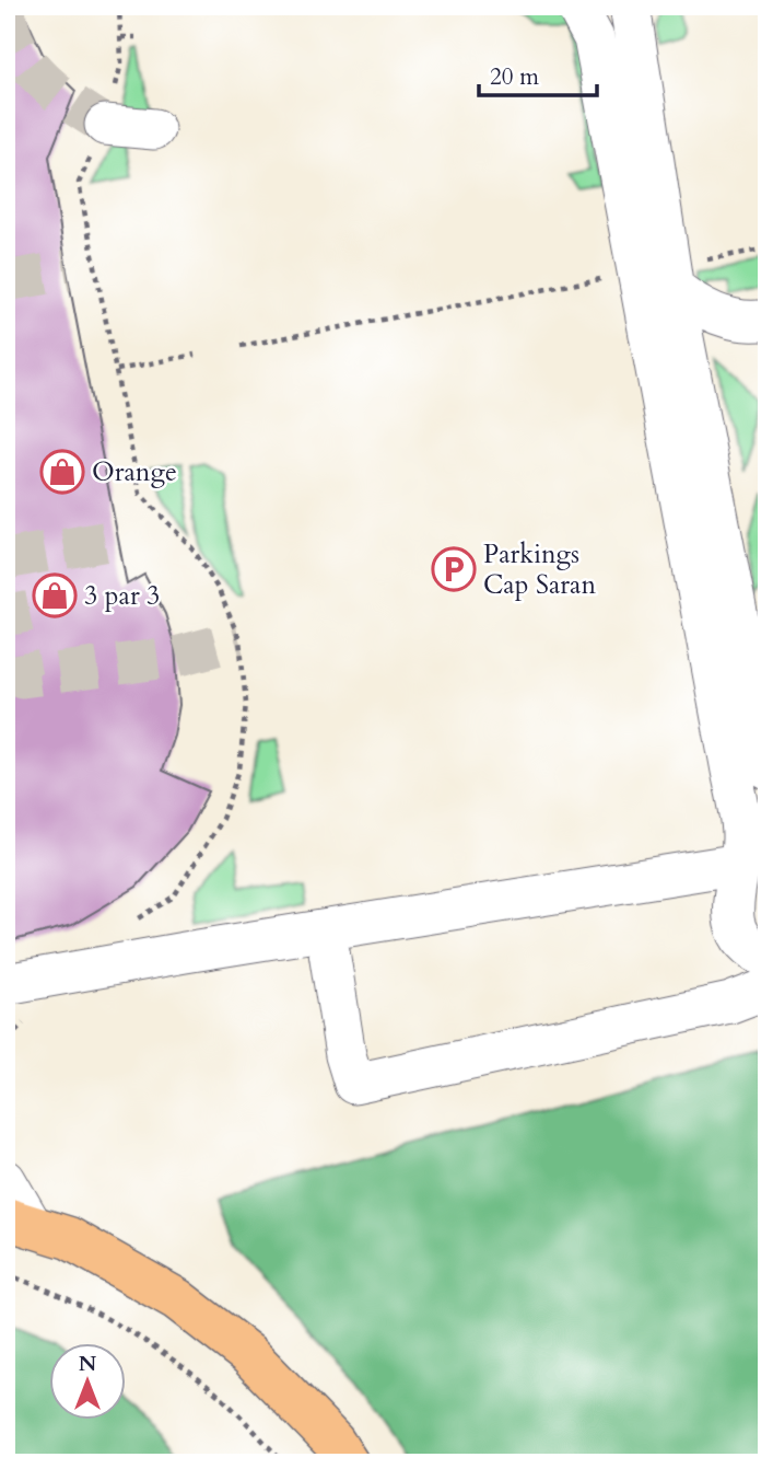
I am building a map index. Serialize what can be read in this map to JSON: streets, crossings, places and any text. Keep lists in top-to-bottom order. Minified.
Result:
{"places":{"shop":["Orange","3 par 3"],"parking":["Parkings Cap Saran"]},"scale_bar":"20 m","north":"top"}
